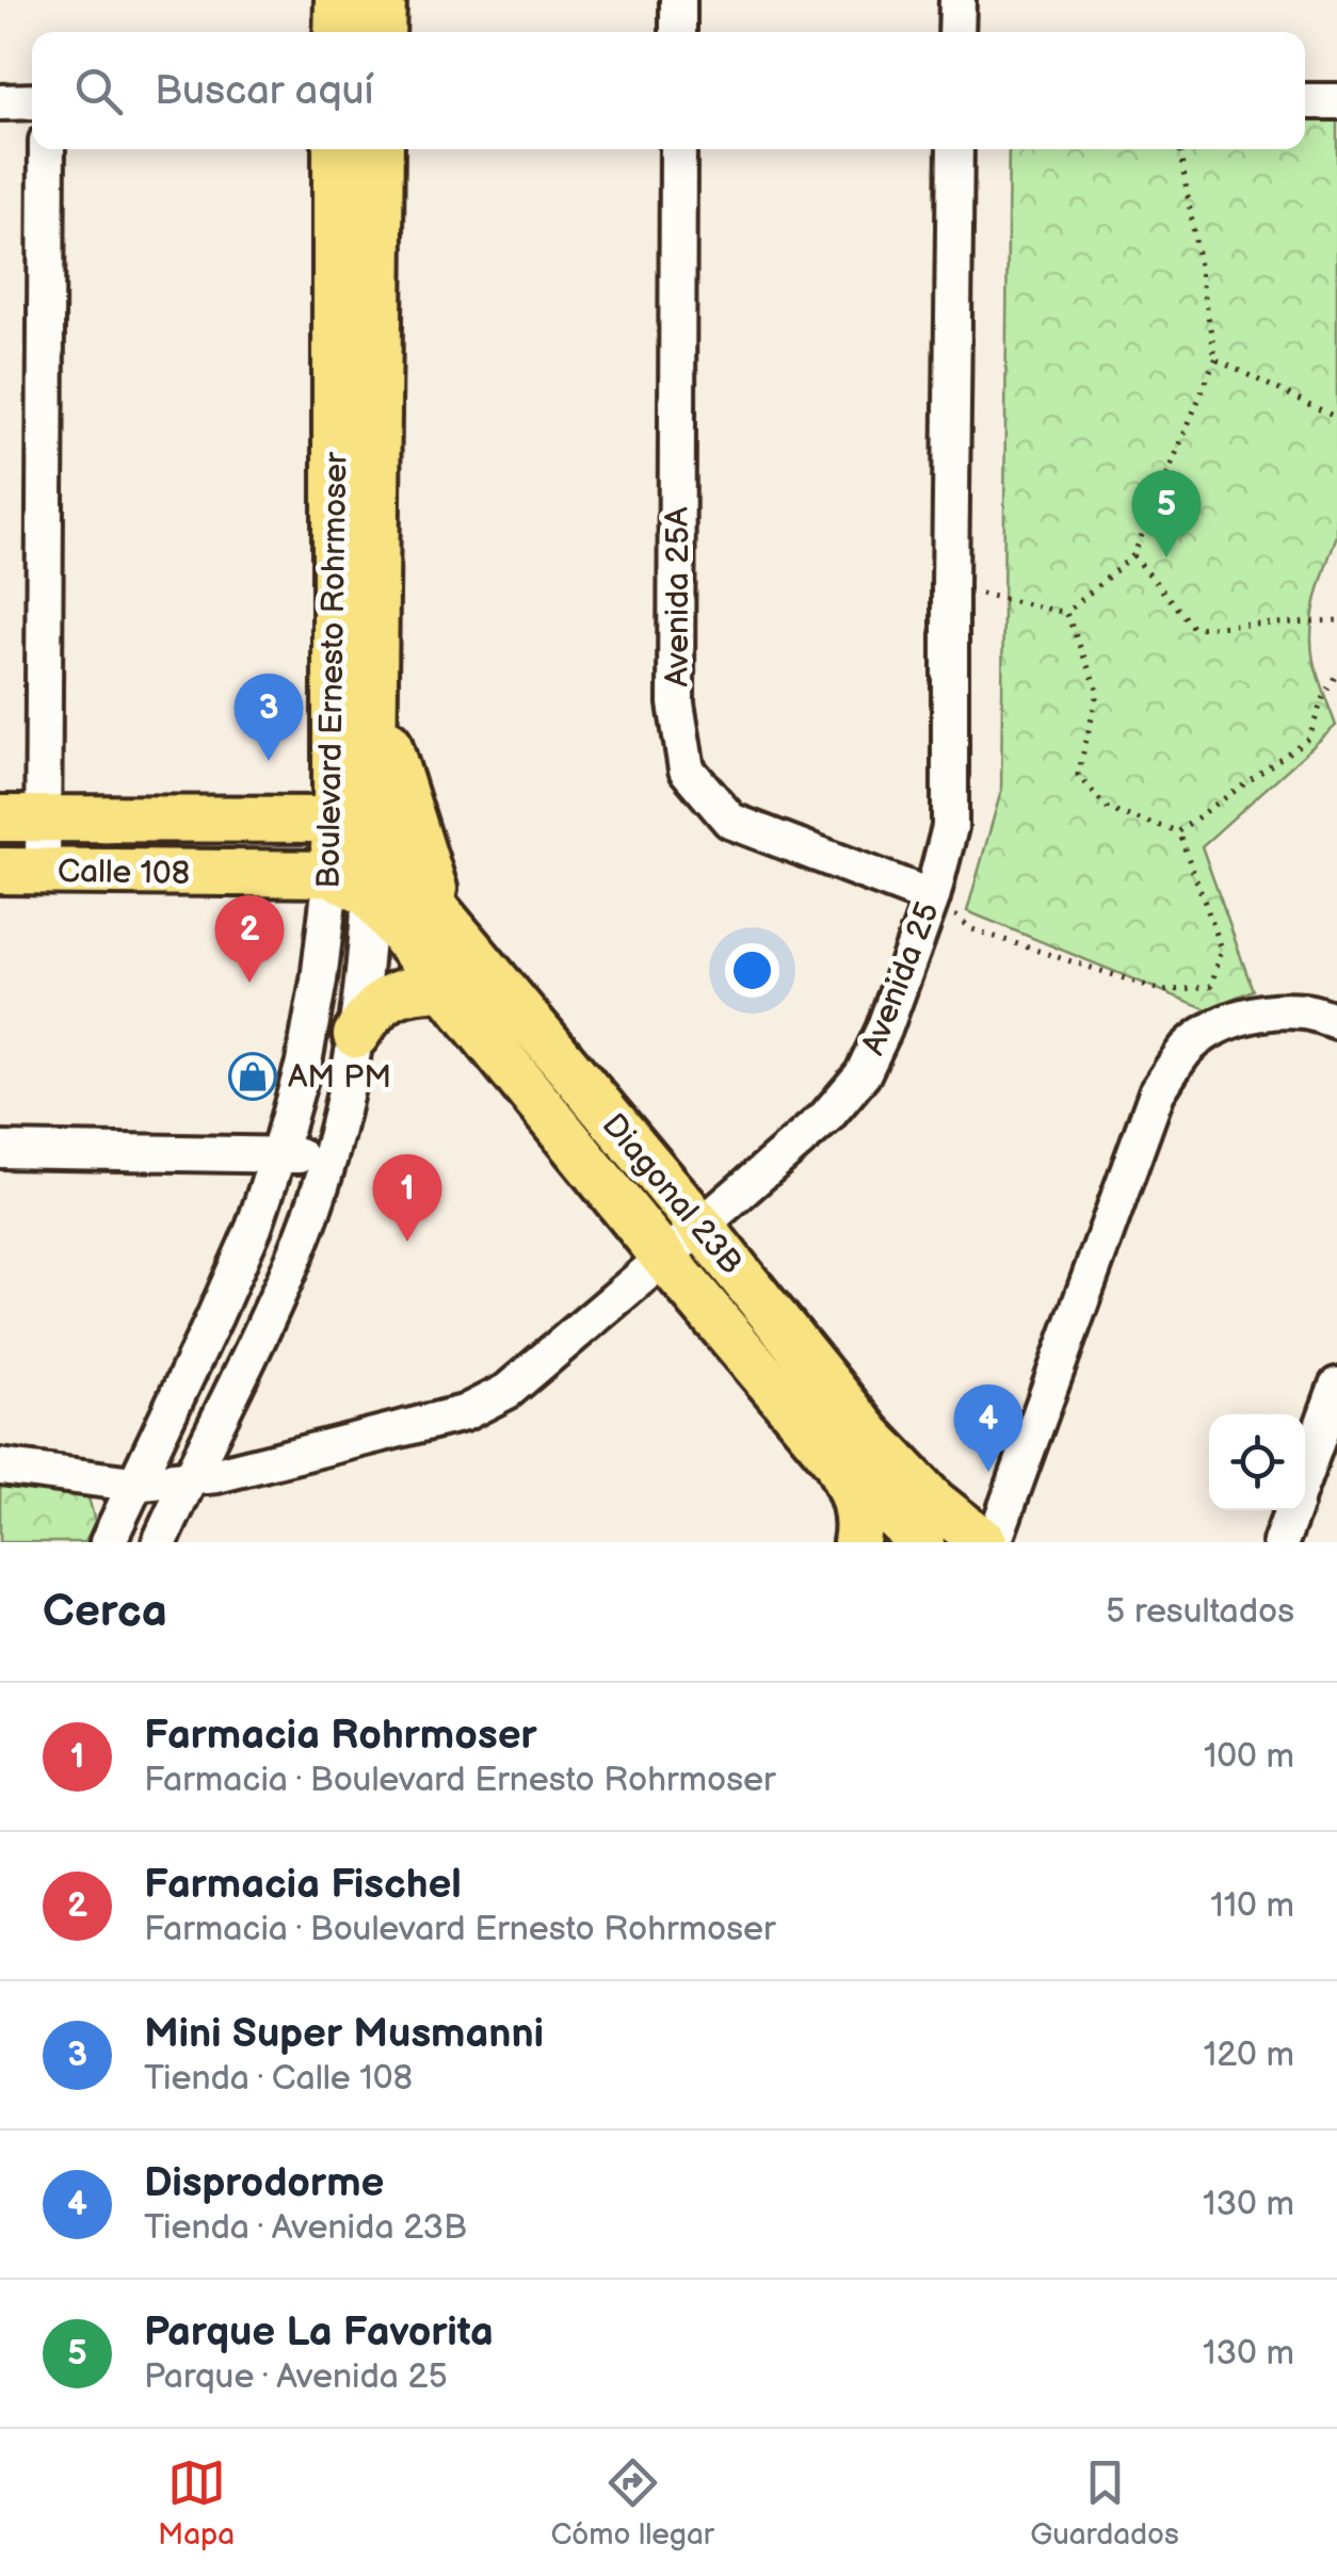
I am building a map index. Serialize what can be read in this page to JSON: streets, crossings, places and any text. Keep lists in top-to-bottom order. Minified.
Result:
{"streets":{"main road":["Boulevard Ernesto Rohrmoser","Calle 108","Diagonal 23B"],"street":["Avenida 25A","Avenida 25"]},"crossings":[["Avenida 25A","Avenida 25"],["Boulevard Ernesto Rohrmoser","Calle 108"],["Boulevard Ernesto Rohrmoser","Avenida 25"],["Boulevard Ernesto Rohrmoser","Diagonal 23B"],["Calle 108","Diagonal 23B"],["Avenida 25","Diagonal 23B"]],"places":{"shop":["AM PM"]},"page":{"search":"Buscar aquí","pins":["5","3","2","1","4"],"heading":["Cerca","5 resultados"],"list":[{"mark":"1","name":"Farmacia Rohrmoser","note":"Farmacia · Boulevard Ernesto Rohrmoser","value":"100 m"},{"mark":"2","name":"Farmacia Fischel","note":"Farmacia · Boulevard Ernesto Rohrmoser","value":"110 m"},{"mark":"3","name":"Mini Super Musmanni","note":"Tienda · Calle 108","value":"120 m"},{"mark":"4","name":"Disprodorme","note":"Tienda · Avenida 23B","value":"130 m"},{"mark":"5","name":"Parque La Favorita","note":"Parque · Avenida 25","value":"130 m"}],"nav":["Mapa","Cómo llegar","Guardados"]}}
